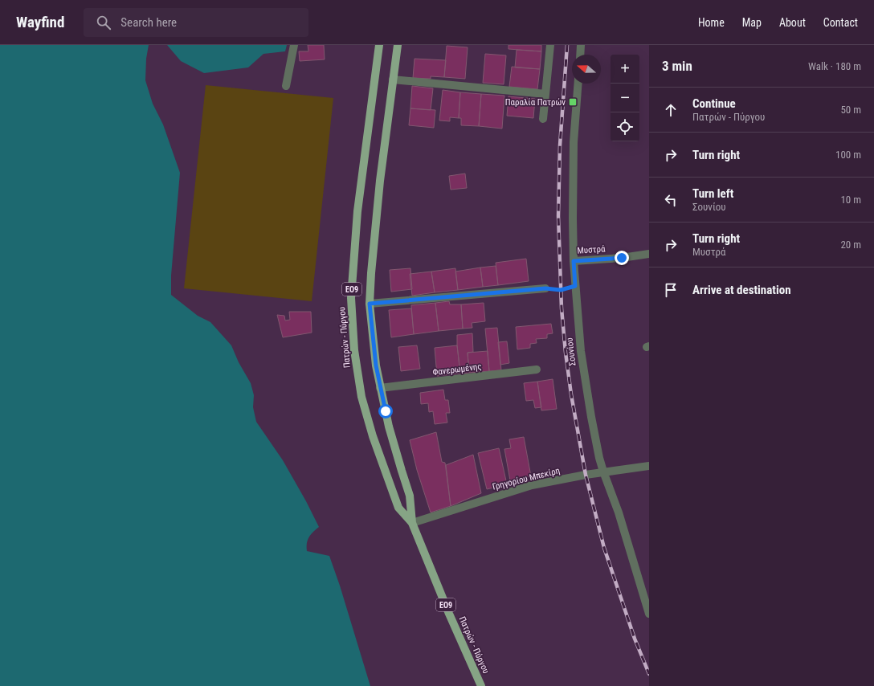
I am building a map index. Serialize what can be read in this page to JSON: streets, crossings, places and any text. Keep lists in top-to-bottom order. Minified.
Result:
{"streets":{"main road":["ΕΟ9","Πατρών - Πύργου"],"street":["Μυστρά","Σουνίου","Φανερωμένης","Γρηγορίου Μπεκίρη"]},"crossings":[["Μυστρά","Σουνίου"],["Πατρών - Πύργου","Φανερωμένης"],["Πατρών - Πύργου","Γρηγορίου Μπεκίρη"],["Σουνίου","Γρηγορίου Μπεκίρη"]],"places":{"transit":["Παραλία Πατρών"]},"north":"left","page":{"header":"Wayfind","search":"Search here","nav":["Home","Map","About","Contact"],"heading":["3 min","Walk · 180 m"],"map_buttons":["+","−"],"list":[["Continue","Πατρών - Πύργου","50 m"],["Turn right","100 m"],["Turn left","Σουνίου","10 m"],["Turn right","Μυστρά","20 m"],"Arrive at destination"]}}
